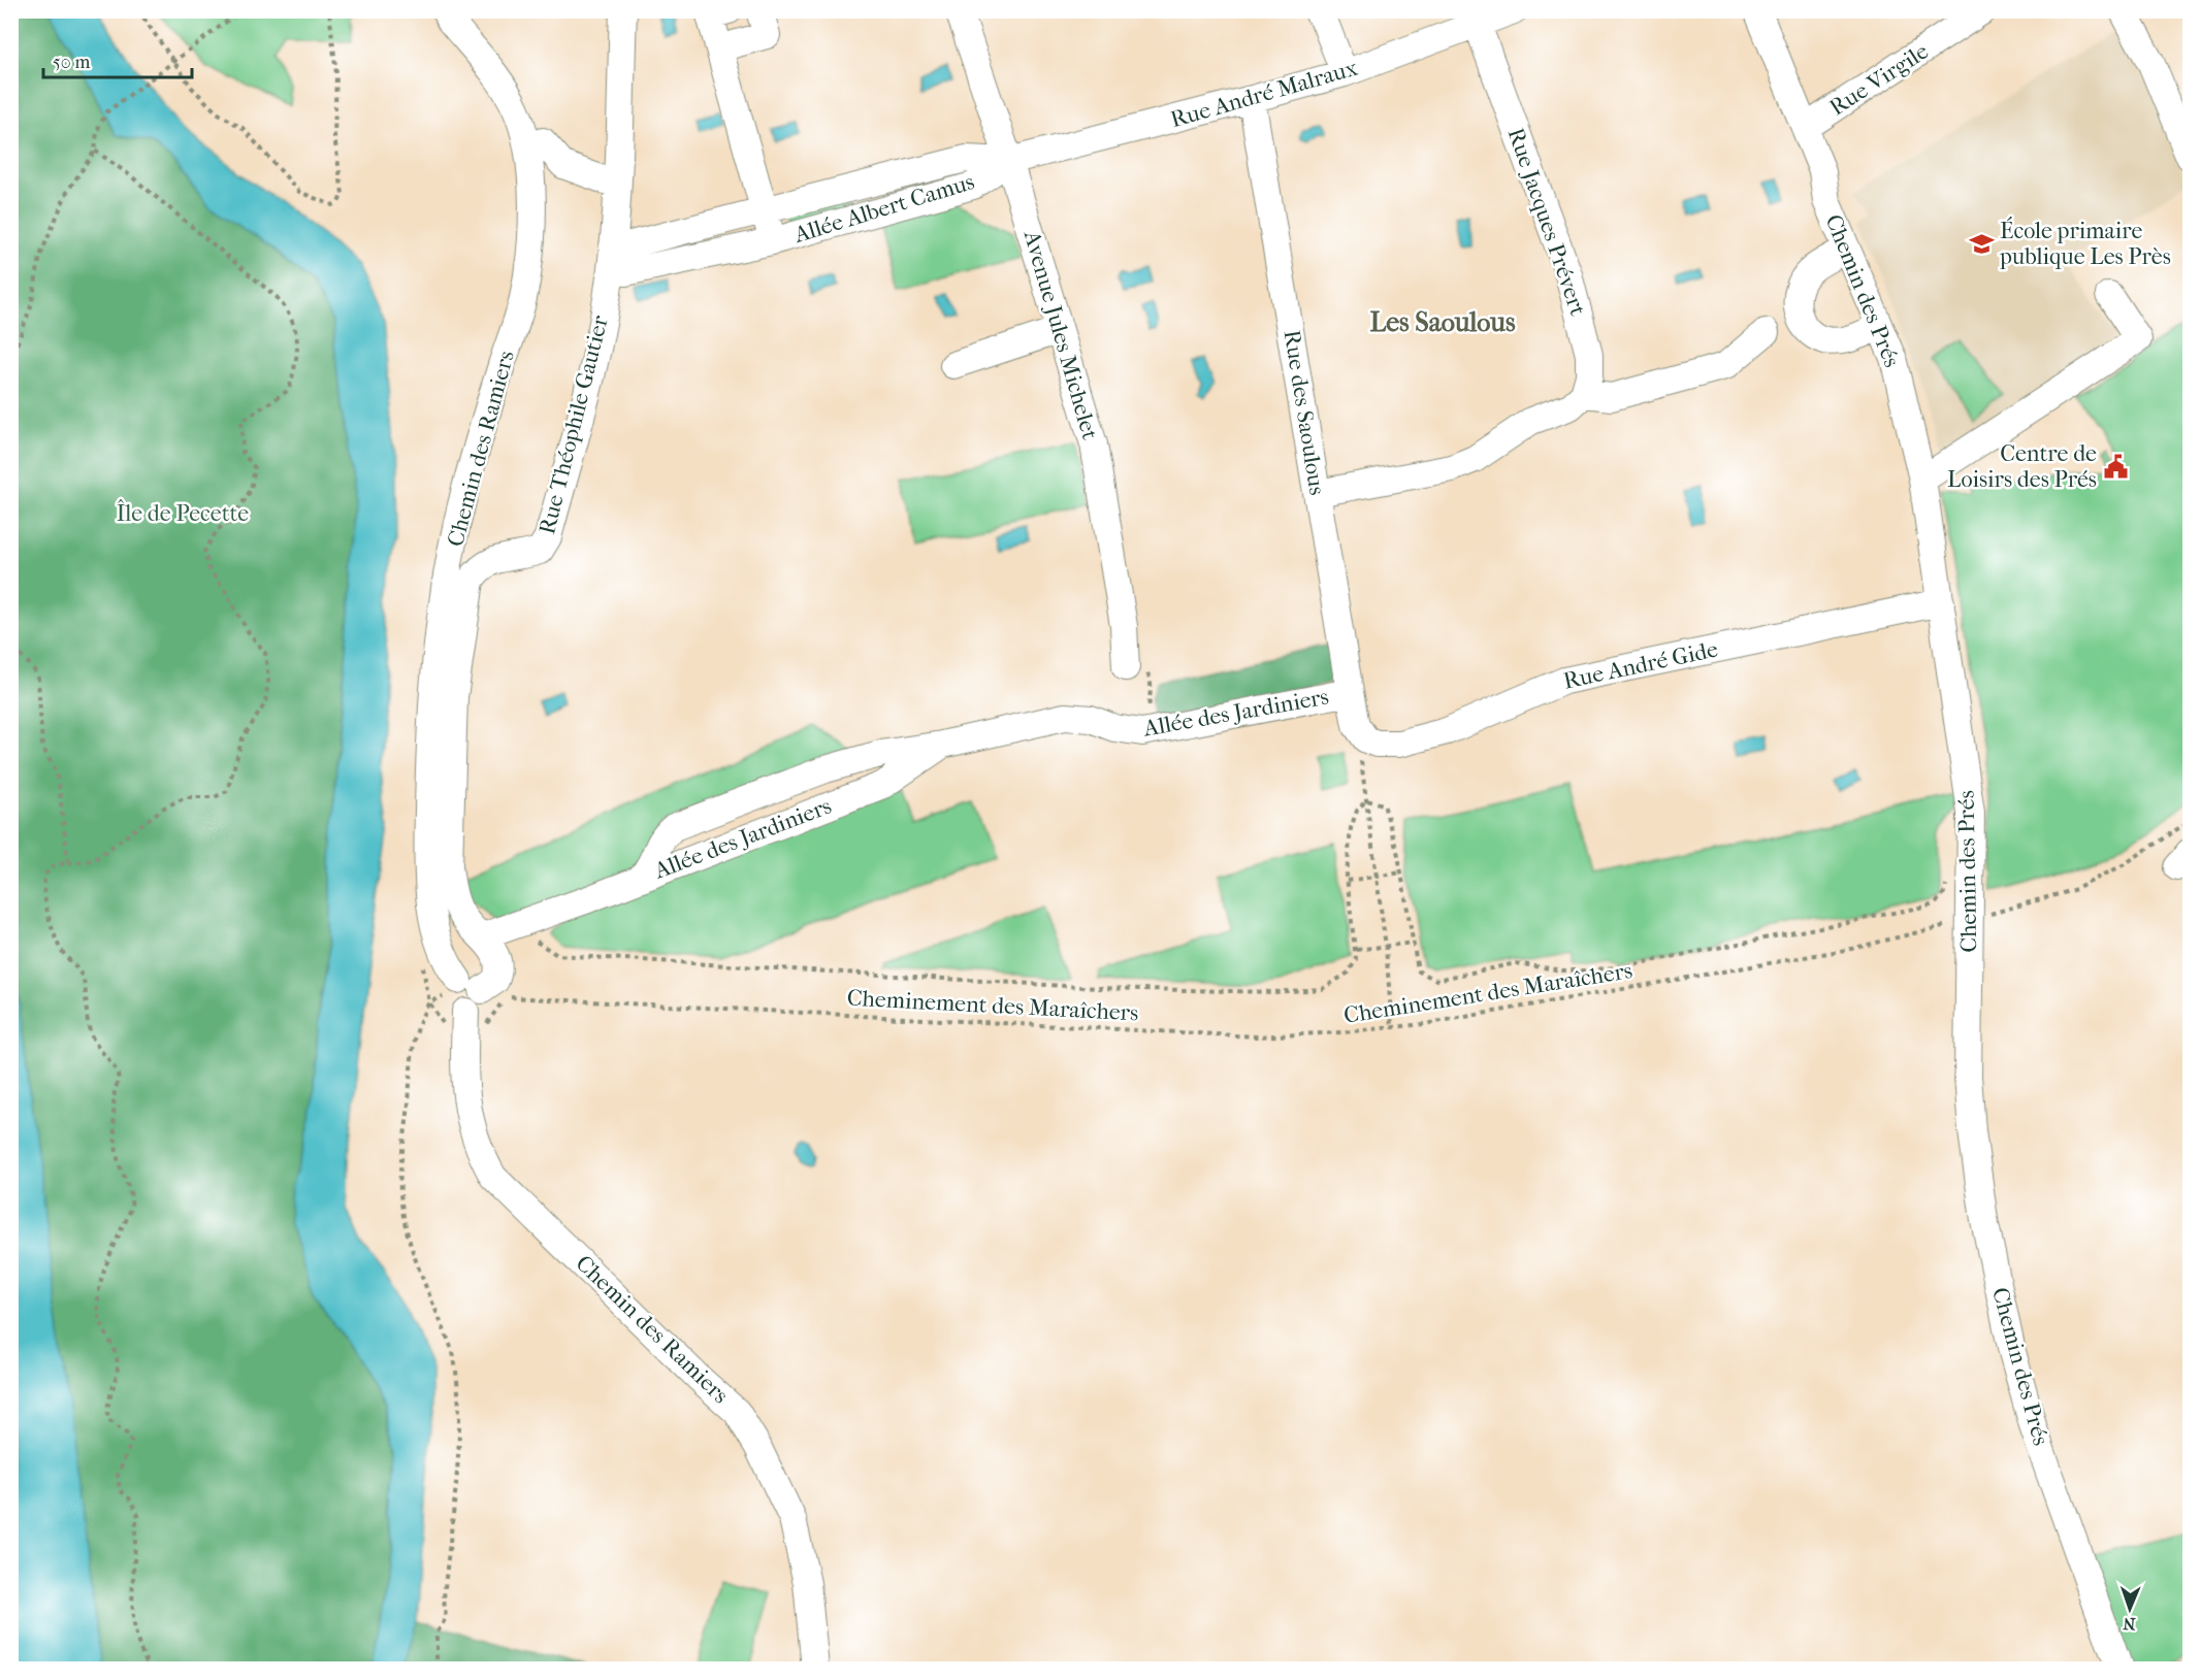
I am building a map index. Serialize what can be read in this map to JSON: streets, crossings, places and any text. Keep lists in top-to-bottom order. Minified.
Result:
{"streets":{"street":["Rue Virgile","Rue André Malraux","Allée Albert Camus","Rue Jacques Prévert","Chemin des Prés","Avenue Jules Michelet","Rue des Saoulous","Rue Théophile Gautier","Chemin des Ramiers","Rue André Gide","Allée des Jardiniers"],"path":["Cheminement des Maraîchers"]},"crossings":[["Rue Virgile","Chemin des Prés"],["Rue André Malraux","Allée Albert Camus"],["Rue André Malraux","Rue Jacques Prévert"],["Rue André Malraux","Avenue Jules Michelet"],["Rue André Malraux","Rue des Saoulous"],["Allée Albert Camus","Avenue Jules Michelet"],["Allée Albert Camus","Rue Théophile Gautier"],["Chemin des Prés","Rue André Gide"],["Chemin des Prés","Cheminement des Maraîchers"],["Rue des Saoulous","Rue André Gide"],["Rue des Saoulous","Allée des Jardiniers"],["Rue Théophile Gautier","Chemin des Ramiers"],["Rue Théophile Gautier","Allée des Jardiniers"],["Rue Théophile Gautier","Cheminement des Maraîchers"]],"districts":["Les Saoulous"],"parks":["Île de Pecette"],"places":{"school or university":["École primaire publique Les Près"],"public building":["Centre de Loisirs des Prés"]},"scale_bar":"50 m","north":"bottom"}
